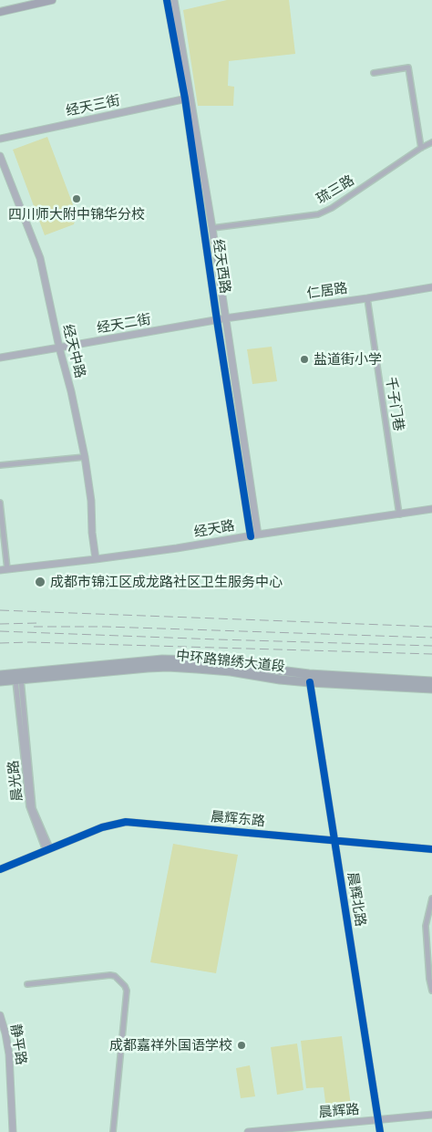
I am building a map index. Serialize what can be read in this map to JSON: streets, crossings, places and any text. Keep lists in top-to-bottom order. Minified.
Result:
{"streets":{"main road":["中环路锦绣大道段"],"street":["经天三街","琉三路","经天西路","仁居路","经天二街","经天中路","千子门巷","经天路","晨光路","晨辉东路","晨辉北路","静平路","晨辉路"]},"crossings":[["经天三街","经天西路"],["琉三路","经天西路"],["经天西路","仁居路"],["经天西路","经天二街"],["经天西路","经天路"],["仁居路","经天二街"],["仁居路","千子门巷"],["经天二街","经天中路"],["经天中路","经天路"],["千子门巷","经天路"],["中环路锦绣大道段","晨光路"],["中环路锦绣大道段","晨辉北路"],["晨光路","晨辉东路"],["晨辉东路","晨辉北路"],["晨辉北路","晨辉路"]],"places":["四川师大附中锦华分校","盐道街小学","成都市锦江区成龙路社区卫生服务中心","成都嘉祥外国语学校"]}
